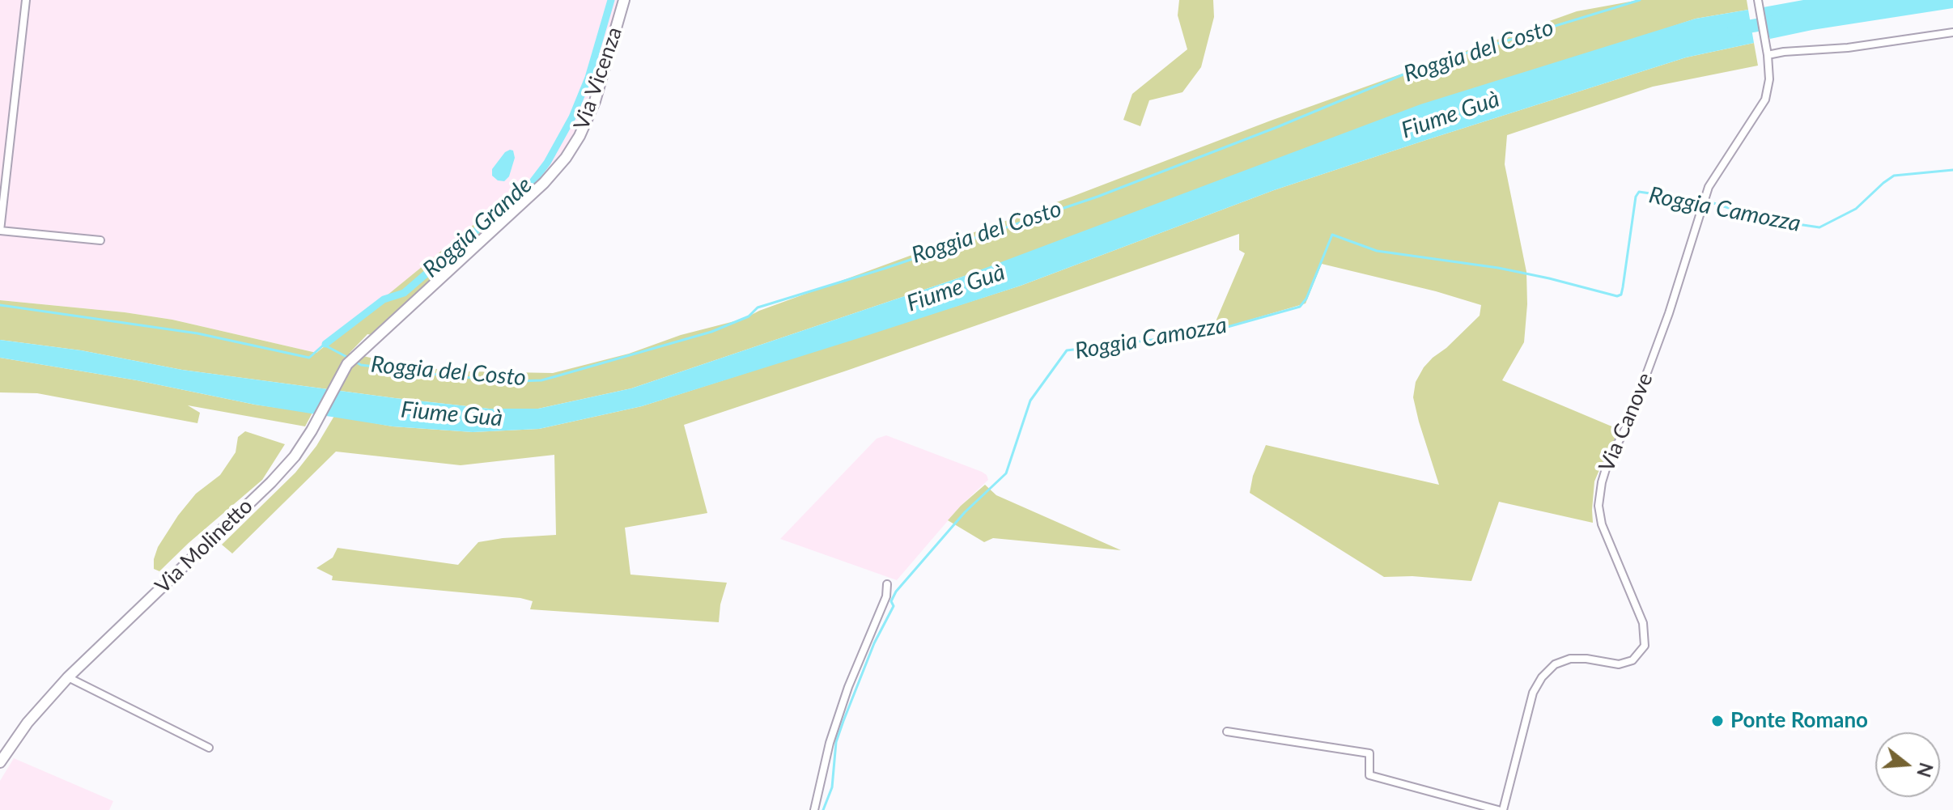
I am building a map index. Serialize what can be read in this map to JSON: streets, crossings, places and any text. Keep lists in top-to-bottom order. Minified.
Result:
{"streets":{"main road":["Via Vicenza","Via Molinetto"],"street":["Via Canove"]},"crossings":[["Via Vicenza","Via Molinetto"]],"water":["Roggia del Costo","Fiume Guà","Roggia Camozza","Roggia Grande"],"places":["Ponte Romano"],"north":"right"}
